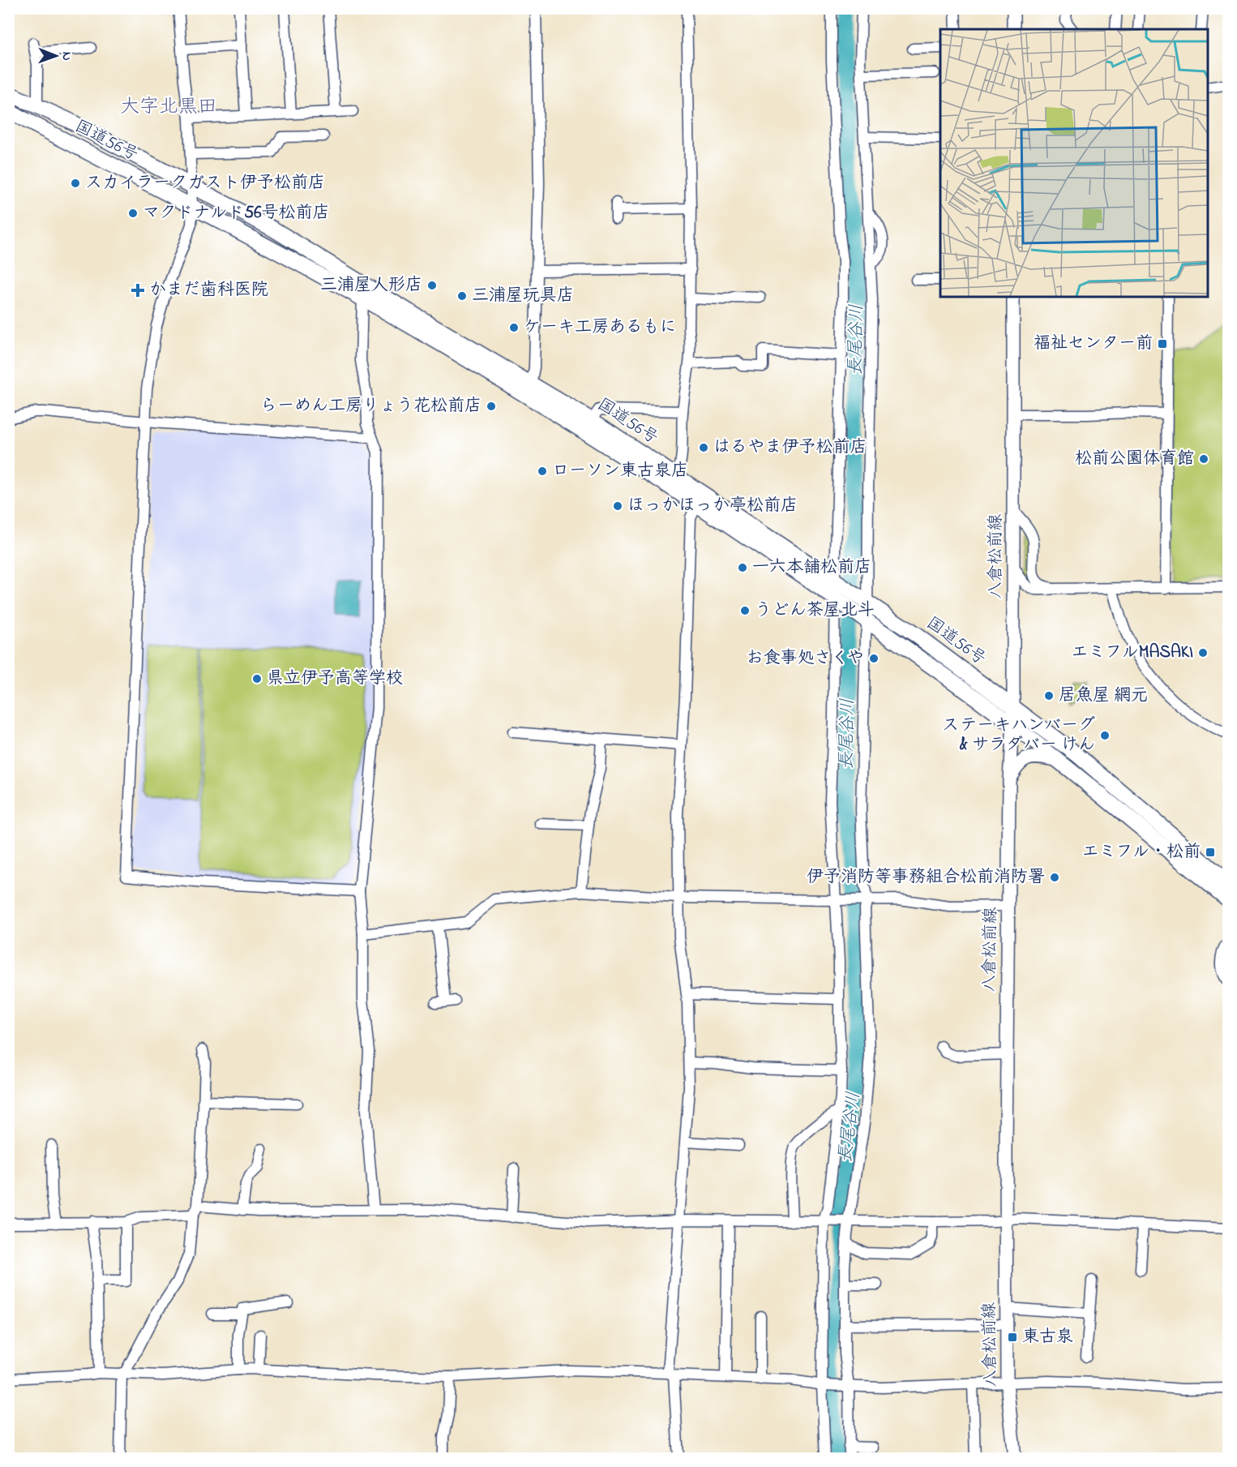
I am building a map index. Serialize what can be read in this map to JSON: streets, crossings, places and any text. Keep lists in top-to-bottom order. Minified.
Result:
{"streets":{"highway":["国道56号"],"main road":["八倉松前線"]},"crossings":[["国道56号","八倉松前線"]],"districts":["大字北黒田"],"water":["長尾谷川"],"places":{"other":["スカイラークガスト伊予松前店","マクドナルド56号松前店","三浦屋人形店","三浦屋玩具店","ケーキ工房あるもに","らーめん工房りょう花松前店","はるやま伊予松前店","松前公園体育館","ローソン東古泉店","ほっかほっか亭松前店","一六本舗松前店","うどん茶屋北斗","エミフルMASAKI","お食事処さくや","県立伊予高等学校","居魚屋 網元","ステーキハンバーグ & サラダバー けん","伊予消防等事務組合松前消防署"],"health":["かまだ歯科医院"],"transit":["福祉センター前","エミフル・松前","東古泉"]},"north":"right"}
